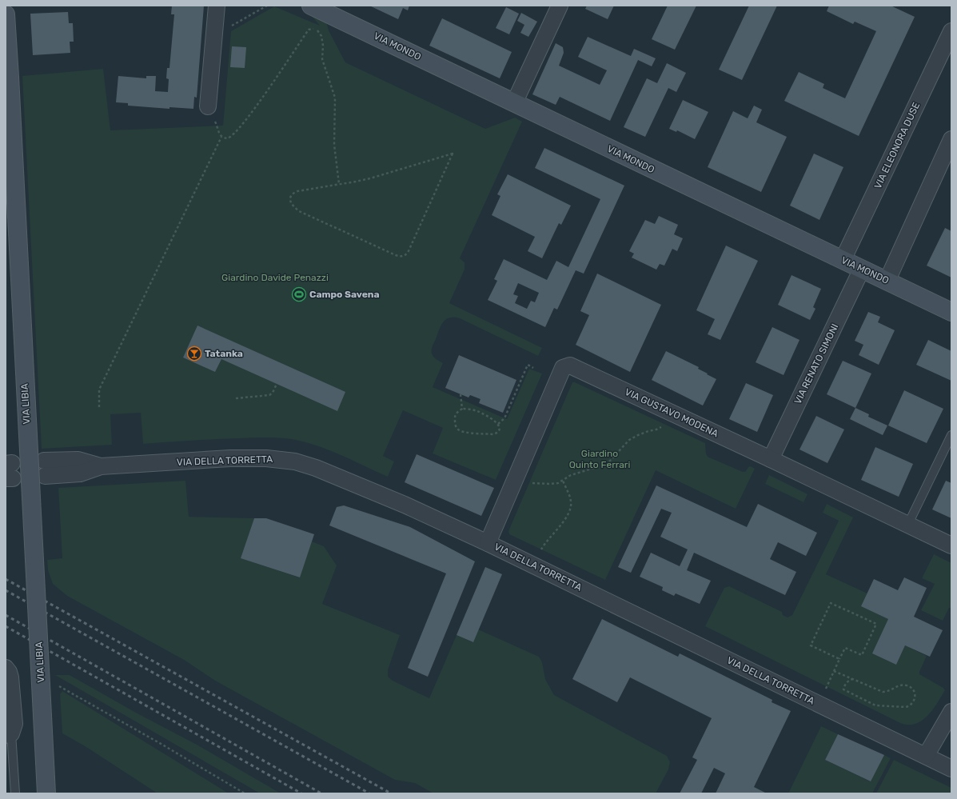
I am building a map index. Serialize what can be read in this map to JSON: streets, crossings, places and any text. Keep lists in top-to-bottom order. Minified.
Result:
{"streets":{"street":["VIA MONDO","VIA ELEONORA DUSE","VIA RENATO SIMONI","VIA LIBIA","VIA GUSTAVO MODENA","VIA DELLA TORRETTA"]},"crossings":[["VIA MONDO","VIA ELEONORA DUSE"],["VIA MONDO","VIA RENATO SIMONI"],["VIA RENATO SIMONI","VIA GUSTAVO MODENA"],["VIA GUSTAVO MODENA","VIA DELLA TORRETTA"]],"parks":["Giardino Davide Penazzi","Giardino Quinto Ferrari"],"places":{"sports":["Campo Savena"],"bar":["Tatanka"]}}
